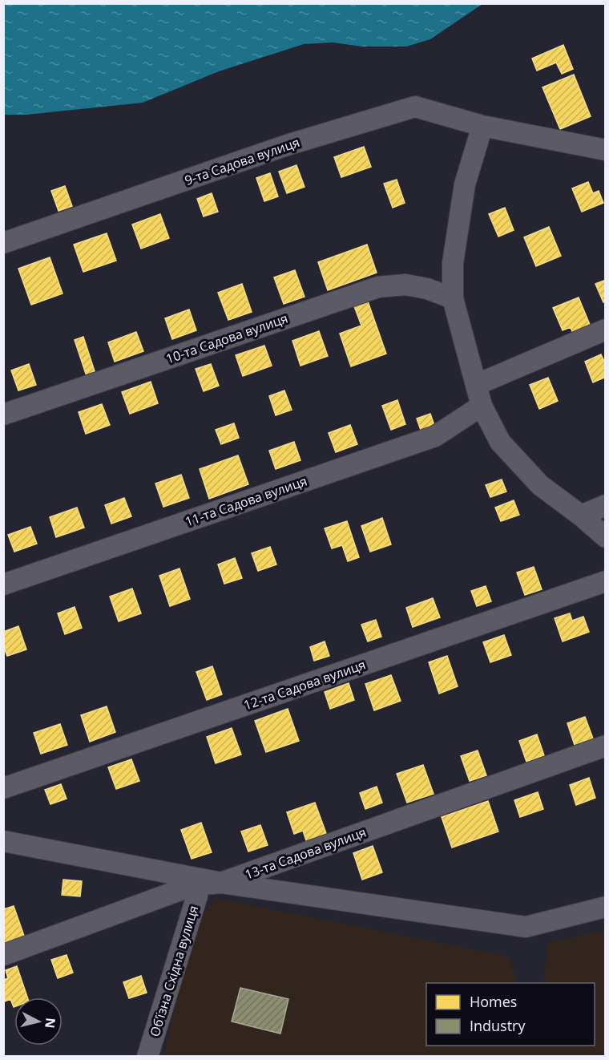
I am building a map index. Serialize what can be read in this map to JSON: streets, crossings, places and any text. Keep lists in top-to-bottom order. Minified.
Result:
{"streets":{"street":["9-та Садова вулиця","10-та Садова вулиця","11-та Садова вулиця","12-та Садова вулиця","13-та Садова вулиця","Обʼїзна Східна вулиця"]},"crossings":[["13-та Садова вулиця","Обʼїзна Східна вулиця"]],"legend":["Homes","Industry"],"north":"right"}
